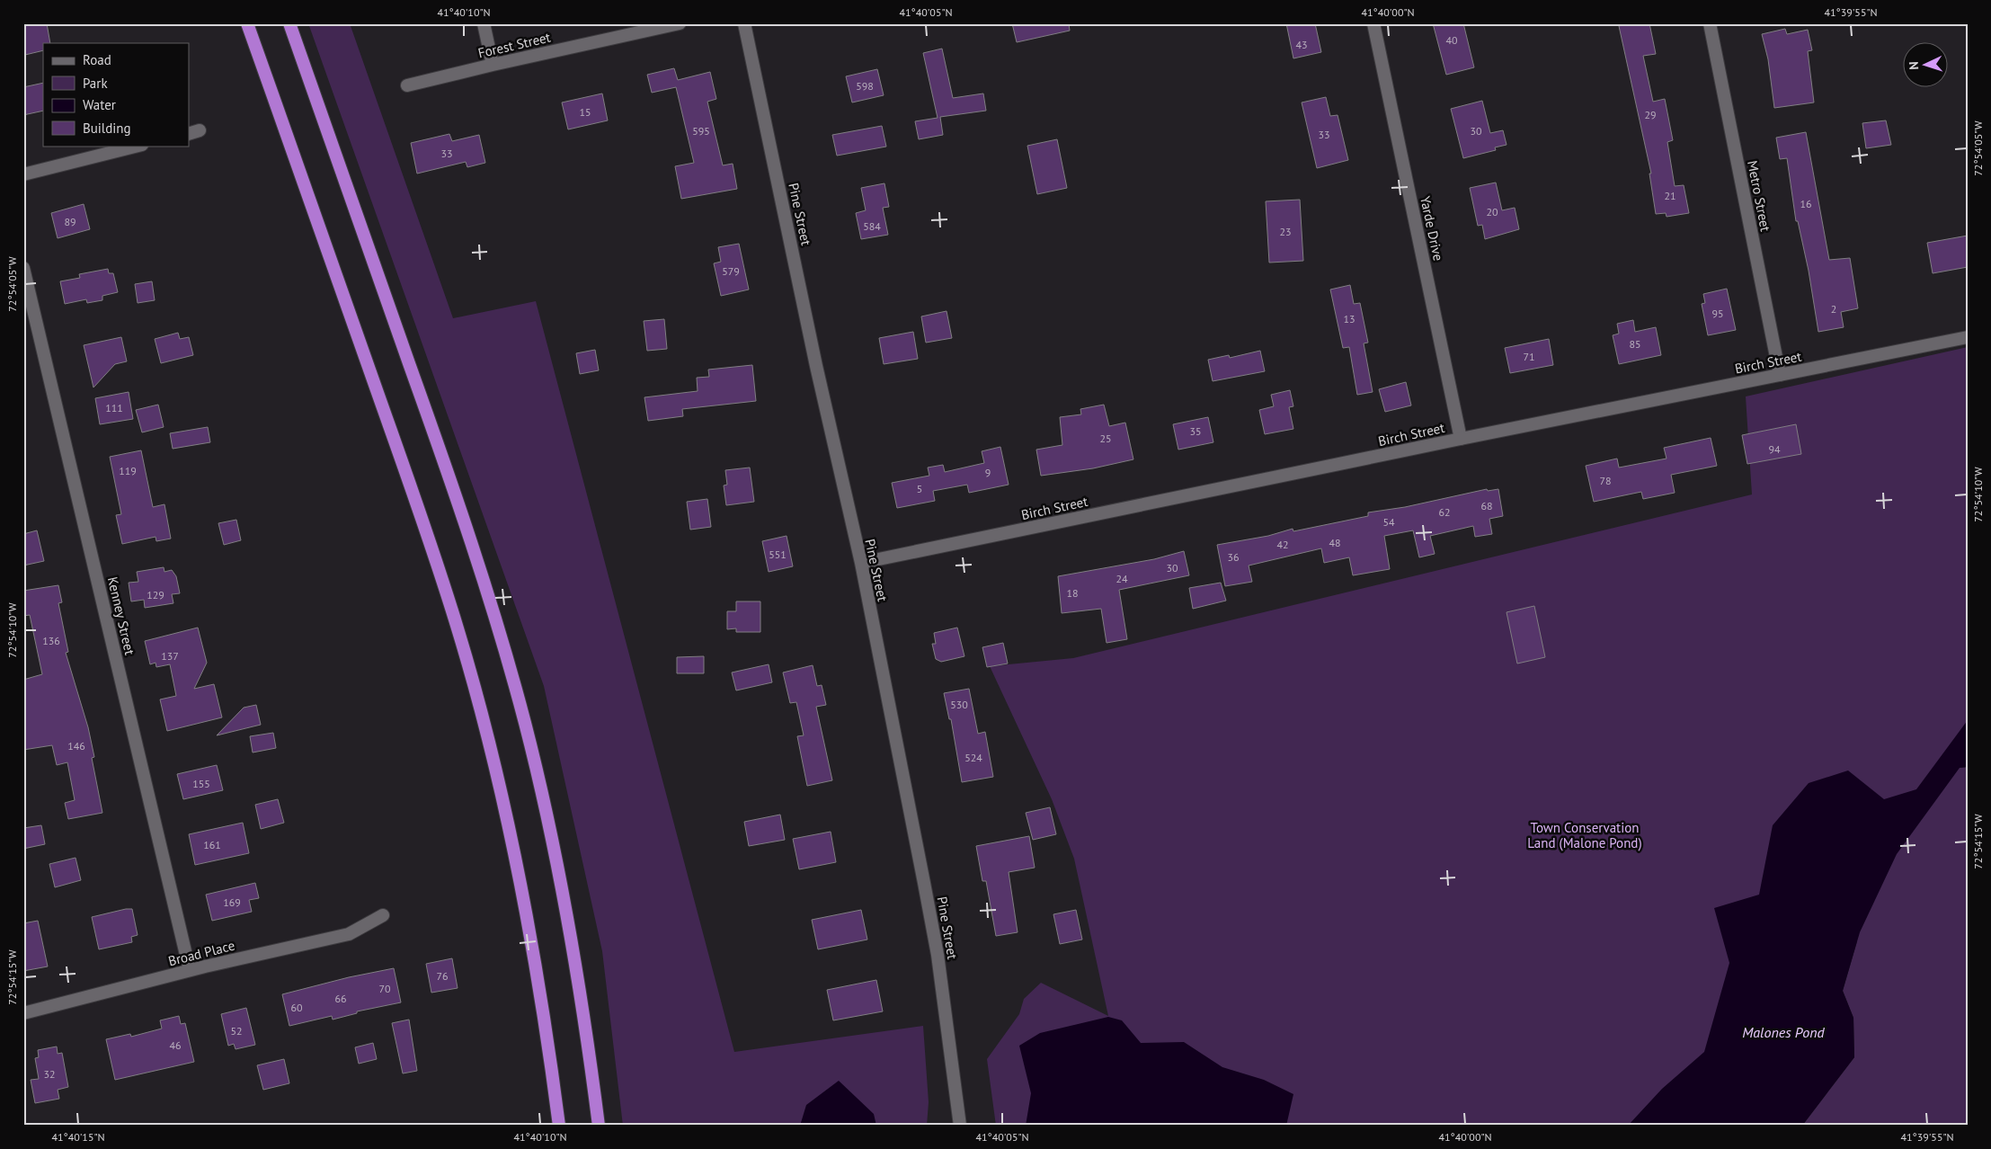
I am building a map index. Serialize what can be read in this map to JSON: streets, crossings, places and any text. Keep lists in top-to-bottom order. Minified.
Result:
{"streets":{"street":["Forest Street","Metro Street","Pine Street","Yarde Drive","Birch Street","Kenney Street","Broad Place"]},"crossings":[["Metro Street","Birch Street"],["Pine Street","Birch Street"],["Yarde Drive","Birch Street"],["Kenney Street","Broad Place"]],"water":["Malones Pond"],"parks":["Town Conservation Land (Malone Pond)"],"house_numbers":["40","43","598","15","29","595","30","33","33","21","16","20","89","584","23","579","2","95","13","85","71","111","35","25","94","119","9","78","5","68","62","54","48","42","551","36","30","24","18","129","136","137","530","146","524","155","161","169","76","70","66","60","52","46","32"],"legend":["Road","Park","Water","Building"],"north":"left","coordinates":["41°40'10\"N","41°40'05\"N","41°40'00\"N","41°39'55\"N","72°54'05\"W","72°54'10\"W","72°54'15\"W","41°40'15\"N"]}
